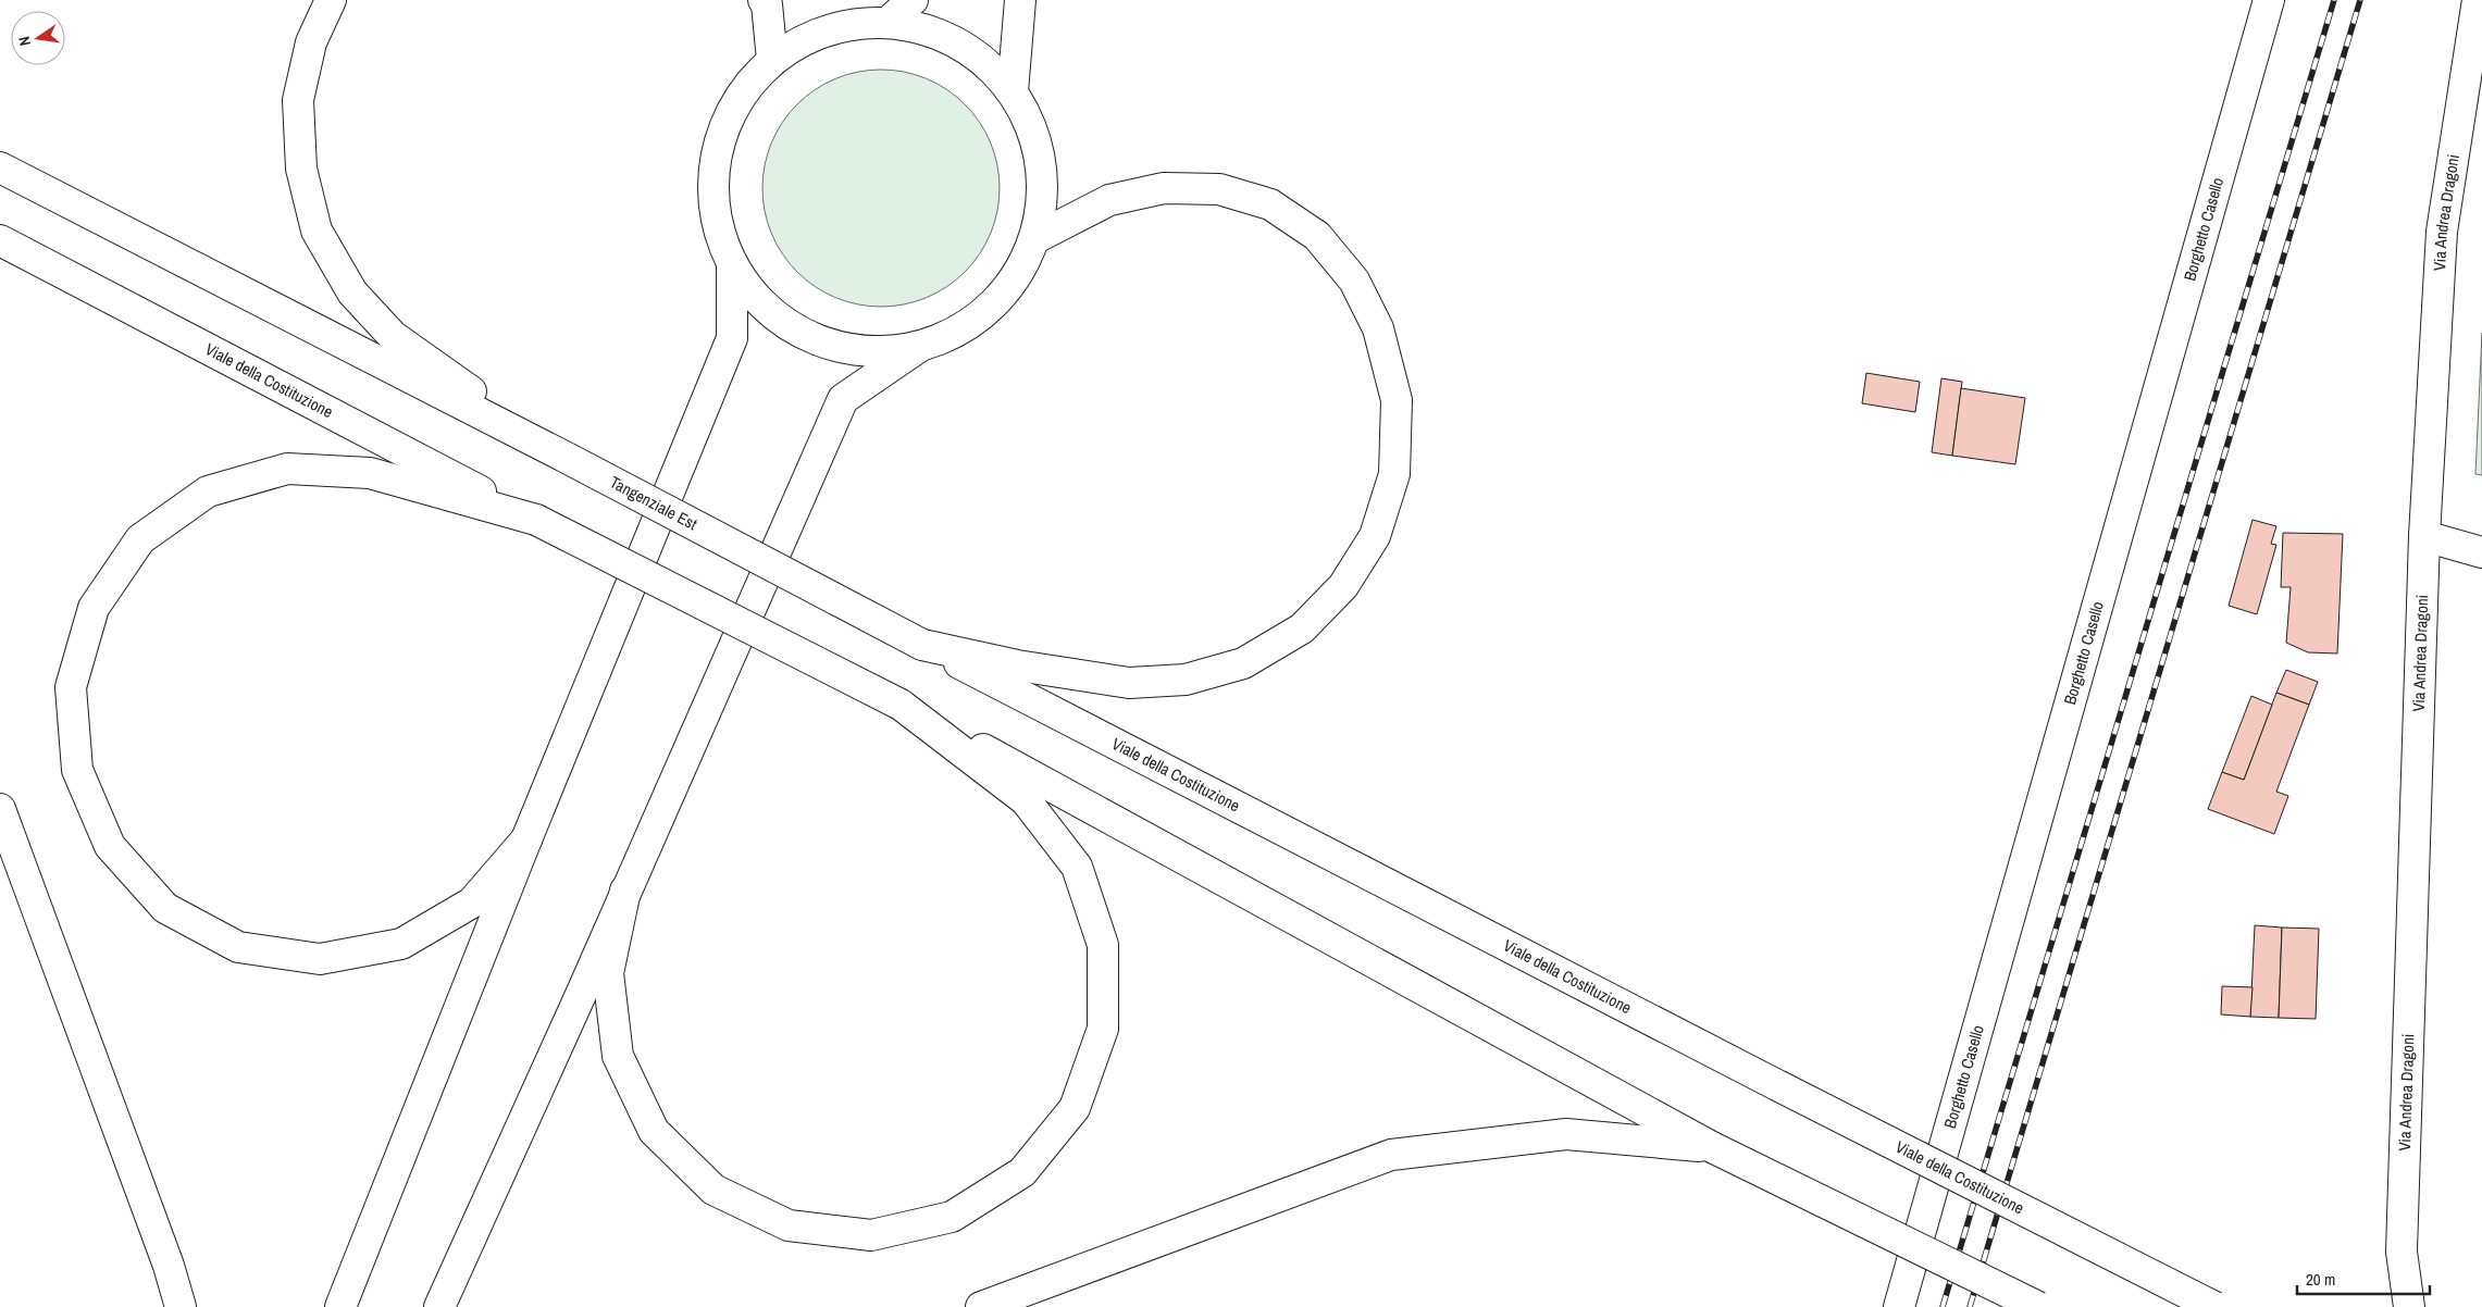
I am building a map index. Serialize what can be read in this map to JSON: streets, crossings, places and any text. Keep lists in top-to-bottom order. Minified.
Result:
{"streets":{"main road":["Via Andrea Dragoni","Borghetto Casello","Viale della Costituzione","Tangenziale Est"]},"crossings":[["Viale della Costituzione","Tangenziale Est"]],"scale_bar":"20 m","north":"left"}
